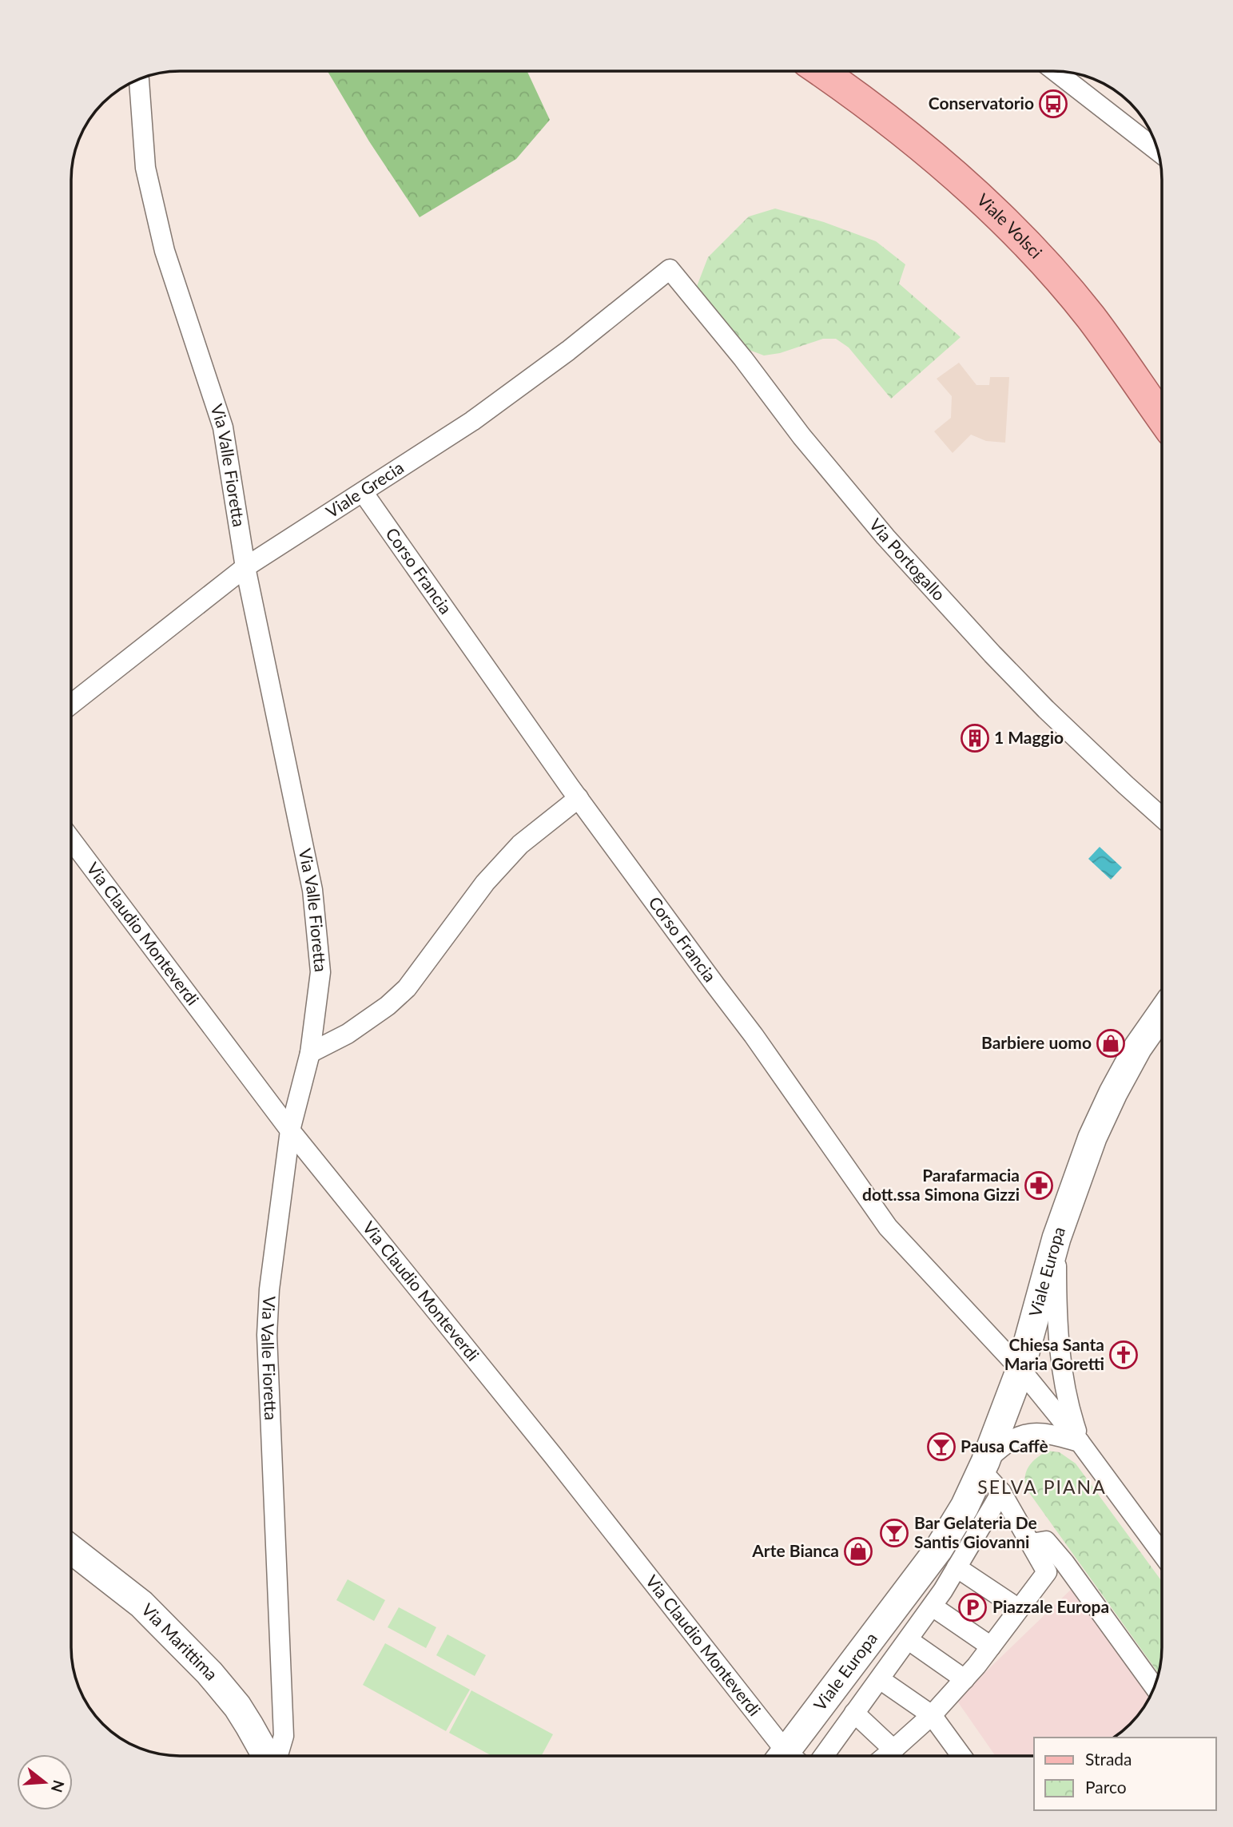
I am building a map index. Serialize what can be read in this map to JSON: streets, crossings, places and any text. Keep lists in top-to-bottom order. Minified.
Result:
{"streets":{"main road":["Viale Volsci"],"street":["Via Valle Fioretta","Viale Grecia","Via Portogallo","Corso Francia","Via Claudio Monteverdi","Viale Europa","Via Marittima"]},"crossings":[["Via Valle Fioretta","Viale Grecia"],["Via Valle Fioretta","Via Claudio Monteverdi"],["Viale Grecia","Via Portogallo"],["Viale Grecia","Corso Francia"],["Corso Francia","Viale Europa"]],"districts":["SELVA PIANA"],"places":{"bus stop":["Conservatorio"],"building":["1 Maggio"],"shop":["Barbiere uomo","Arte Bianca"],"pharmacy":["Parafarmacia dott.ssa Simona Gizzi"],"church":["Chiesa Santa Maria Goretti"],"bar":["Pausa Caffè","Bar Gelateria De Santis Giovanni"],"parking":["Piazzale Europa"]},"legend":["Strada","Parco"],"north":"right"}
